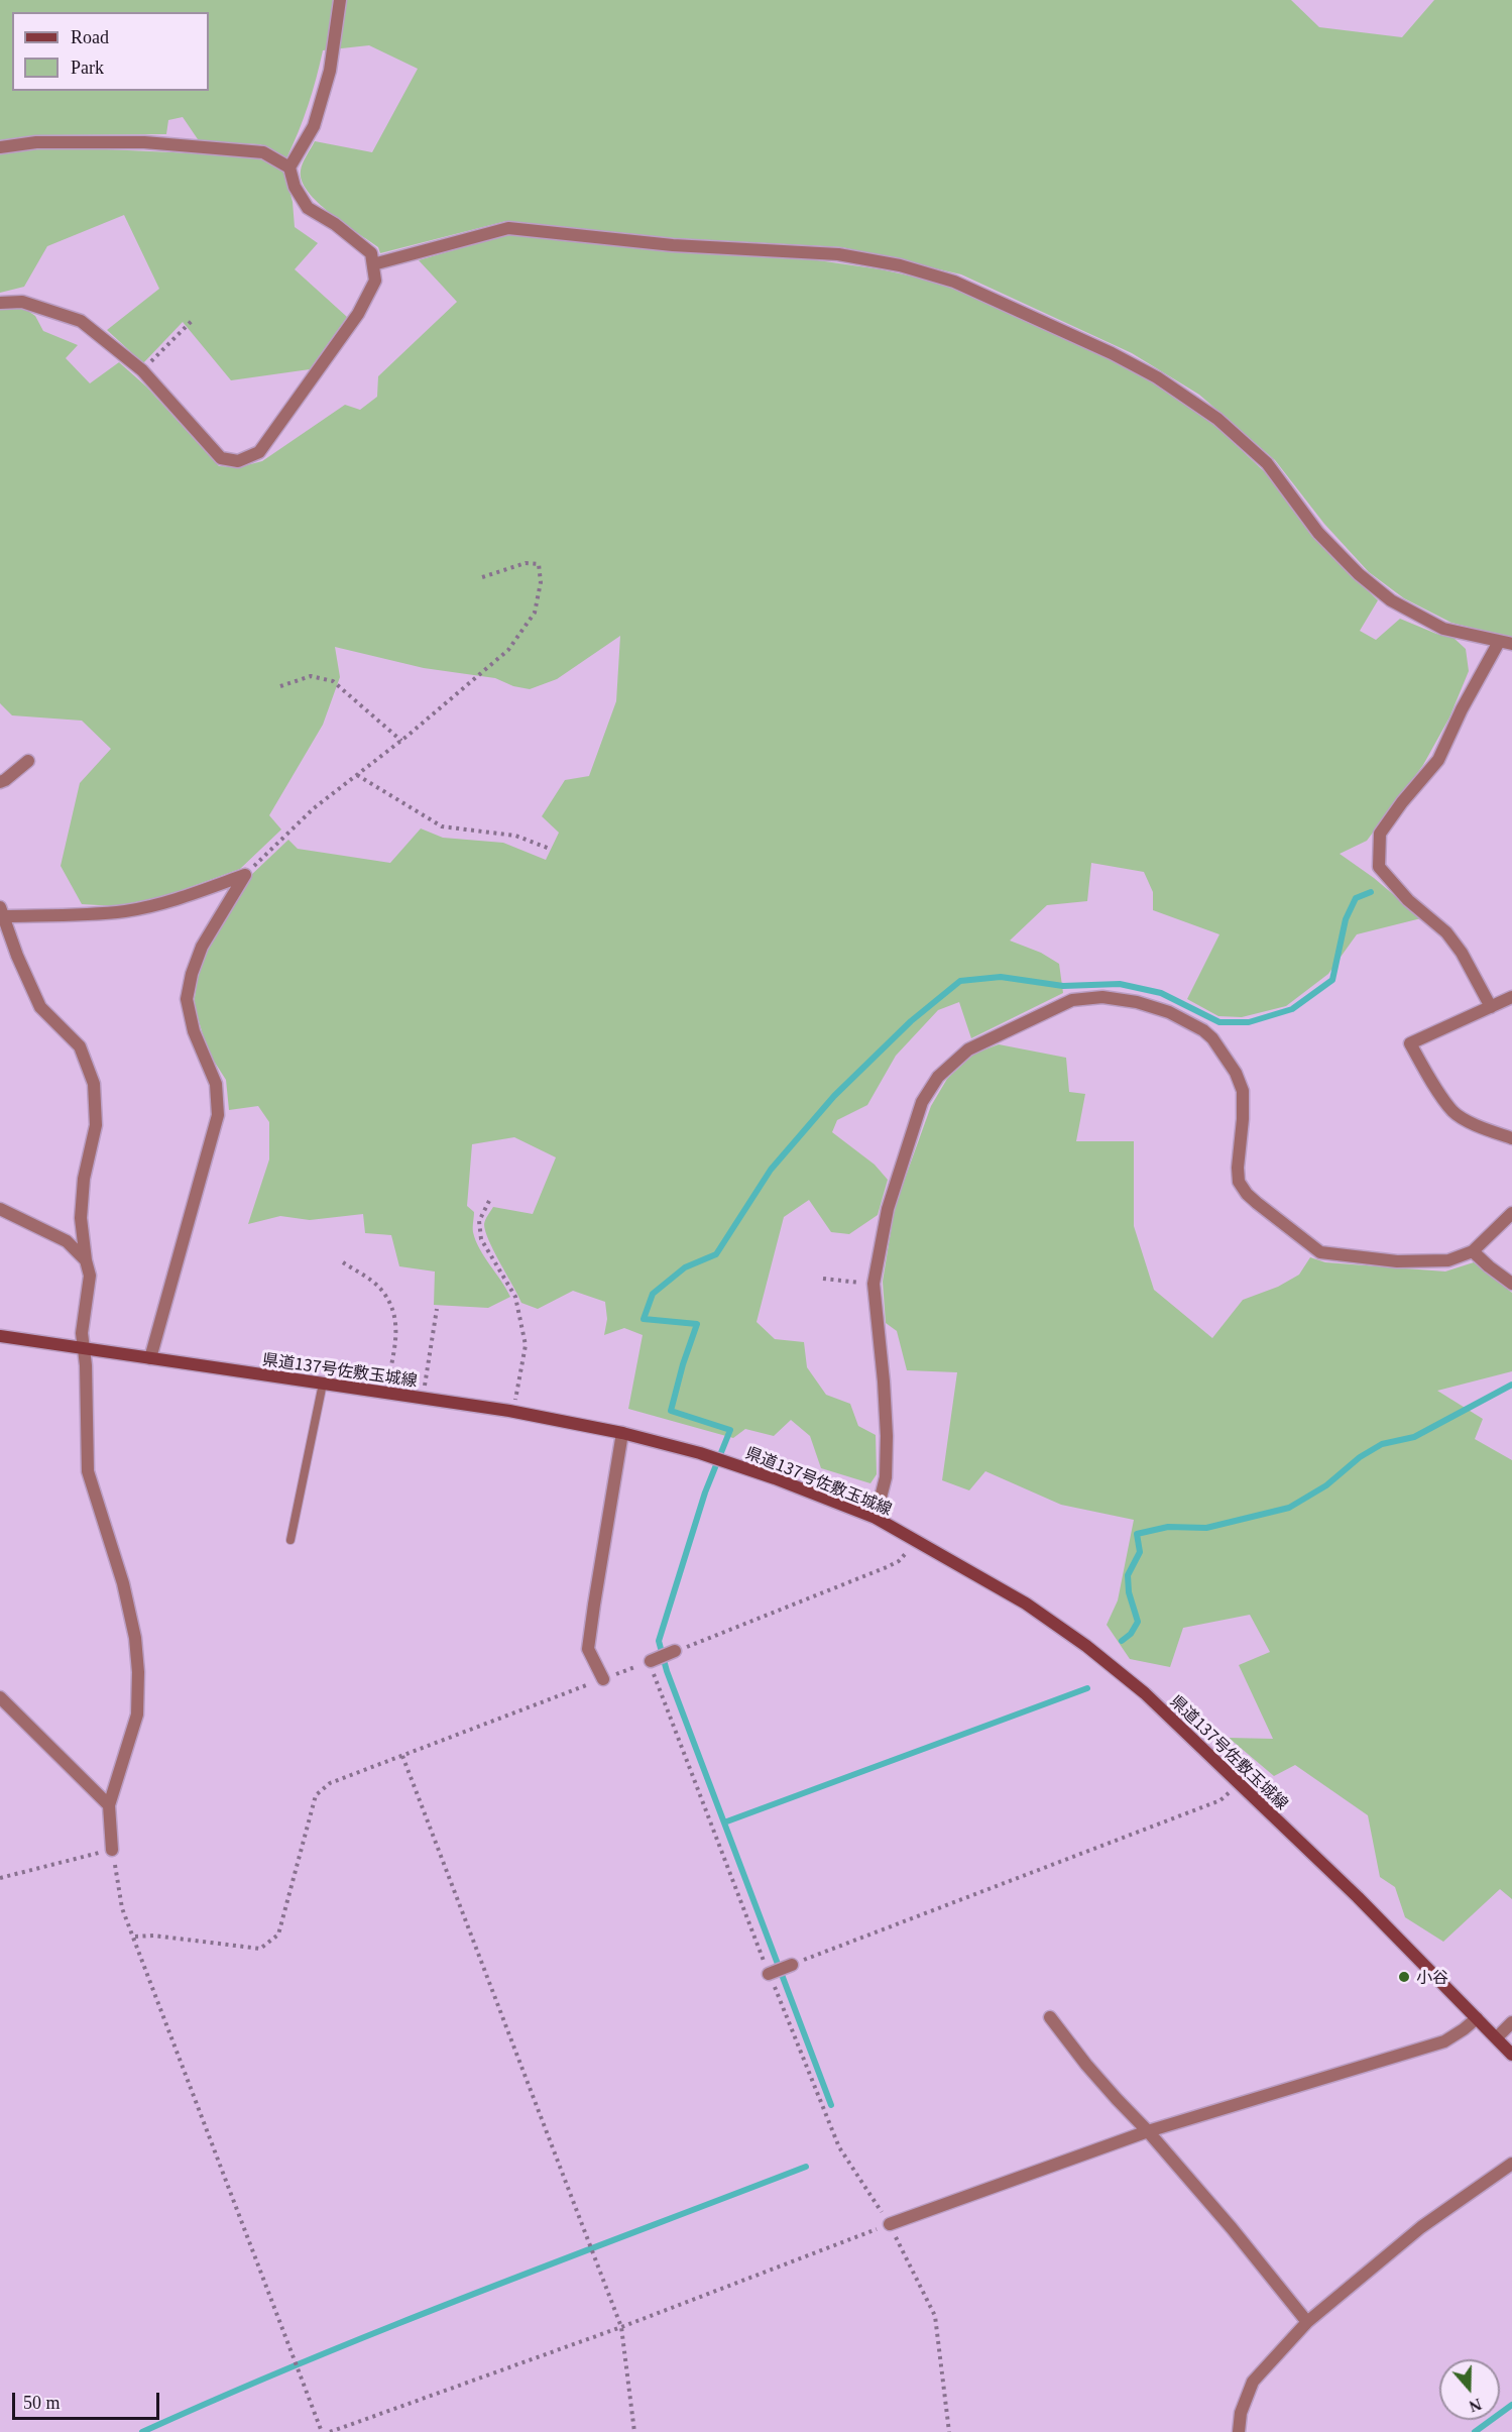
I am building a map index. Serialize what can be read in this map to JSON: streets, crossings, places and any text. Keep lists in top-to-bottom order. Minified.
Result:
{"streets":{"main road":["県道137号佐敷玉城線"]},"places":["小谷"],"legend":["Road","Park"],"scale_bar":"50 m","north":"bottom"}
